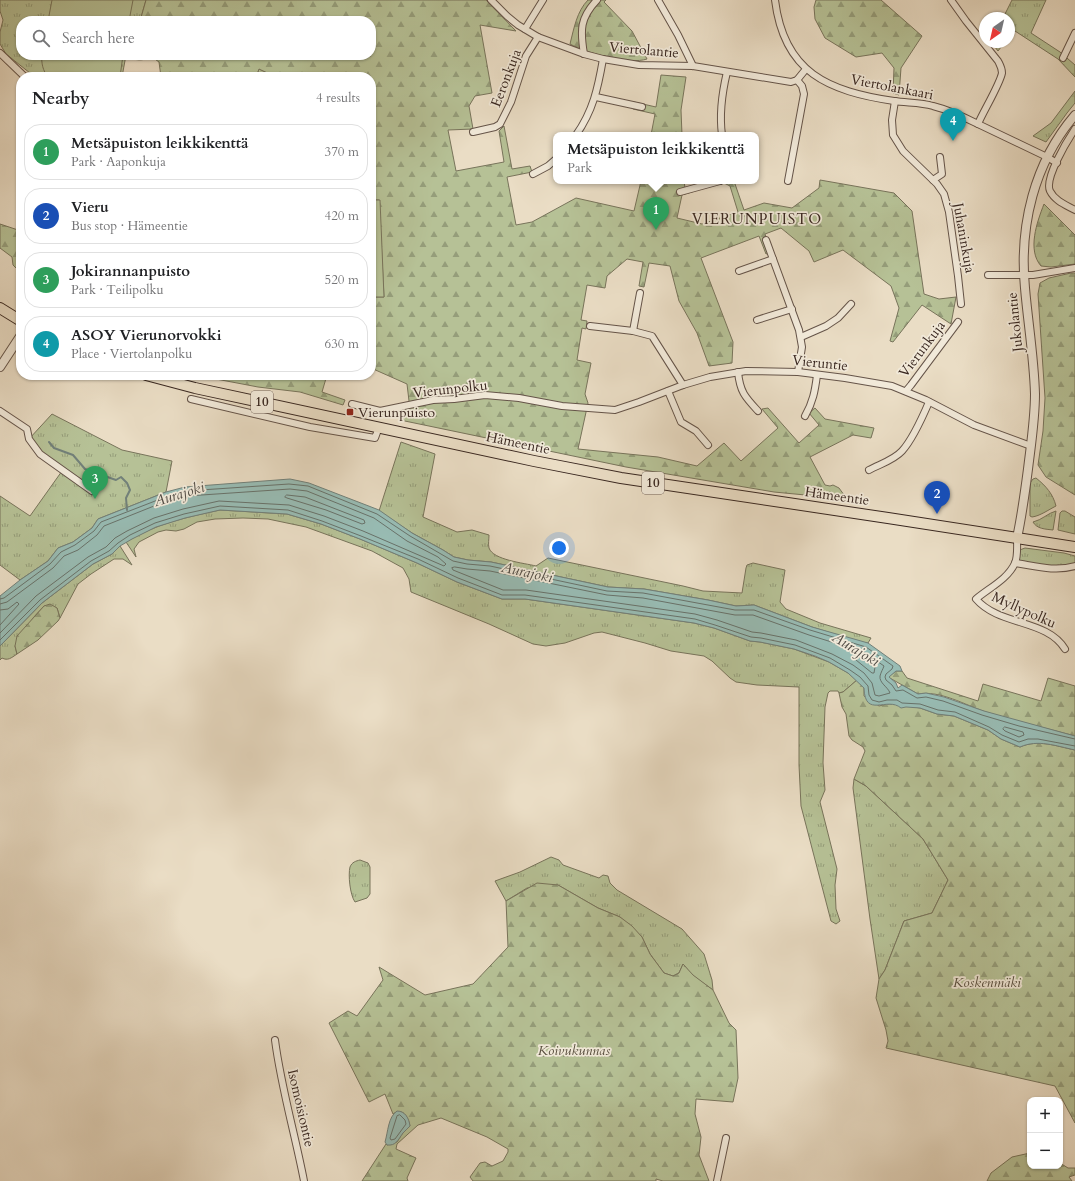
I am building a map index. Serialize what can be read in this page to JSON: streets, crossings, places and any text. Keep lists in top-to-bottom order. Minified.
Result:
{"streets":{"highway":["10","Hämeentie"],"street":["Viertolantie","Eeronkuja","Viertolankaari","Juhaninkuja","Jukolantie","Vierunkuja","Vieruntie","Vierunpolku","Myllypolku","Isomoisiontie"]},"crossings":[["Viertolantie","Eeronkuja"],["Viertolankaari","Juhaninkuja"],["Viertolankaari","Jukolantie"],["Jukolantie","Vieruntie"],["Jukolantie","Hämeentie"],["Vierunkuja","Vieruntie"],["Vieruntie","Vierunpolku"]],"districts":["VIERUNPUISTO"],"water":["Aurajoki"],"parks":["Koskenmäki","Koivukunnas"],"places":{"transit":["Vierunpuisto"]},"north":"bottom left","page":{"search":"Search here","heading":["Nearby","4 results"],"pins":["4","1","3","2"],"list":[{"mark":"1","name":"Metsäpuiston leikkikenttä","note":"Park · Aaponkuja","value":"370 m"},{"mark":"2","name":"Vieru","note":"Bus stop · Hämeentie","value":"420 m"},{"mark":"3","name":"Jokirannanpuisto","note":"Park · Teilipolku","value":"520 m"},{"mark":"4","name":"ASOY Vierunorvokki","note":"Place · Viertolanpolku","value":"630 m"}],"popup":["Metsäpuiston leikkikenttä","Park"],"map_buttons":["+","−"]}}
